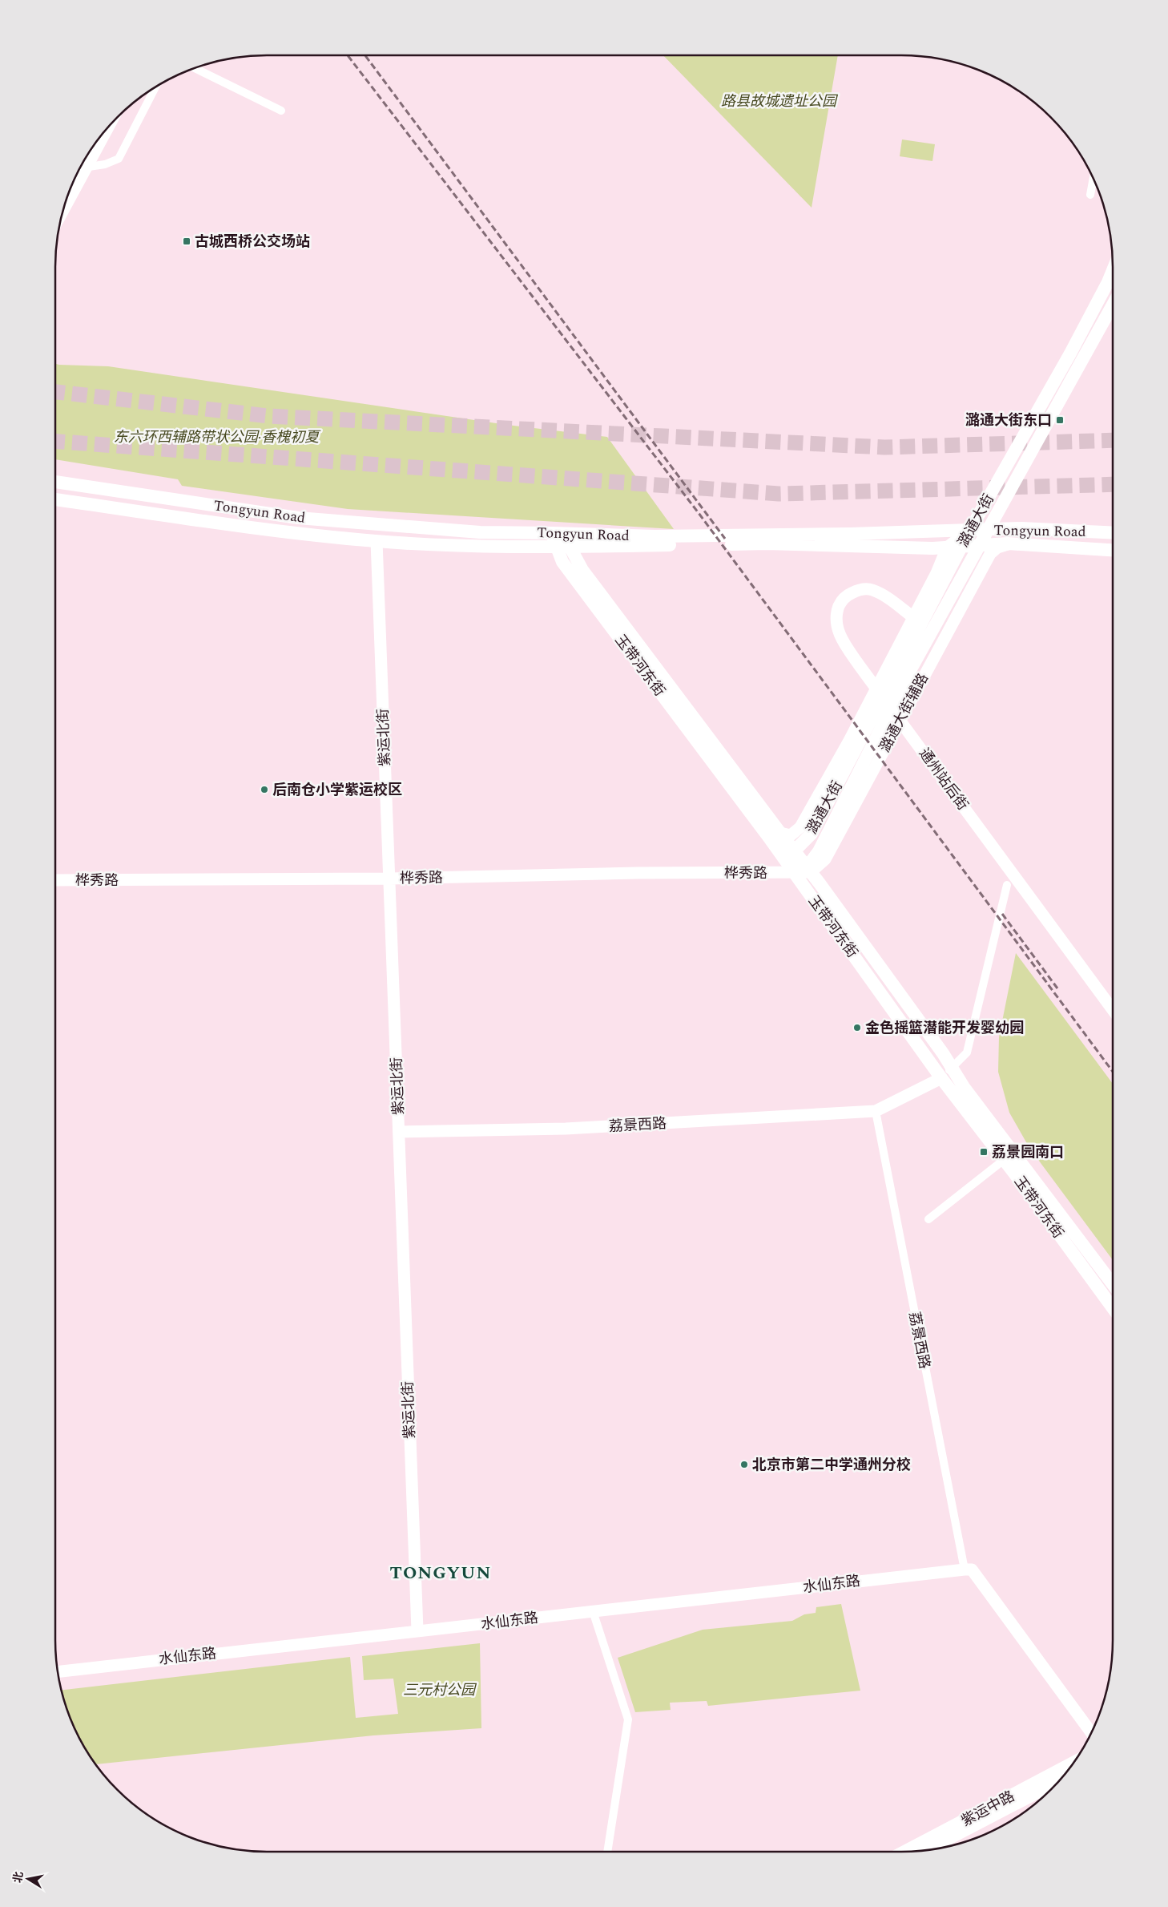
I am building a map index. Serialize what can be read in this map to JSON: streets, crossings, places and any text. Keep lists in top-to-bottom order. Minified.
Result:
{"streets":{"main road":["Tongyun Road","潞通大街","玉带河东街"],"street":["潞通大街辅路","紫运北街","通州站后街","桦秀路","荔景西路","水仙东路","紫运中路"]},"crossings":[["Tongyun Road","潞通大街"],["Tongyun Road","玉带河东街"],["Tongyun Road","潞通大街辅路"],["Tongyun Road","紫运北街"],["潞通大街","玉带河东街"],["潞通大街","潞通大街辅路"],["潞通大街","桦秀路"],["玉带河东街","潞通大街辅路"],["玉带河东街","桦秀路"],["玉带河东街","荔景西路"],["紫运北街","桦秀路"],["紫运北街","荔景西路"],["紫运北街","水仙东路"],["荔景西路","水仙东路"]],"districts":["TONGYUN"],"parks":["路县故城遗址公园","东六环西辅路带状公园·香槐初夏","三元村公园"],"places":{"transit":["古城西桥公交场站","潞通大街东口","荔景园南口"],"other":["后南仓小学紫运校区","金色摇篮潜能开发婴幼园","北京市第二中学通州分校"]},"north":"left"}
